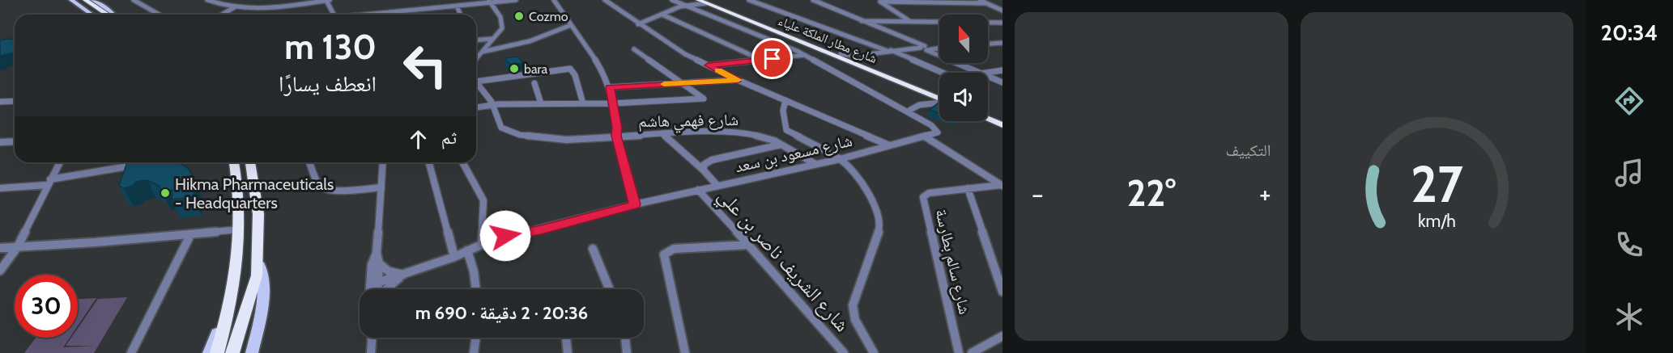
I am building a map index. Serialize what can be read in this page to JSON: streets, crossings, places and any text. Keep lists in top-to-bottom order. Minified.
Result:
{"streets":{"highway":["شارع مطار الملكة علياء"],"street":["شارع فهمي هاشم","شارع مسعود بن سعد","شارع الشريف ناصر بن علي","شارع سالم بطارسة"]},"crossings":[["شارع فهمي هاشم","شارع مسعود بن سعد"],["شارع مسعود بن سعد","شارع الشريف ناصر بن علي"]],"places":["Cozmo","bara","Hikma Pharmaceuticals - Headquarters"],"north":"top","page":{"tabs":"20:34","tile":"التكييف","turn":["130 m","انعطف يسارًا"],"then":"ثم","heat":["−","22°","+"],"limit":"30","trip":"20:36 · 2 دقيقة · 690 m","gauge":["27","km/h"]}}
